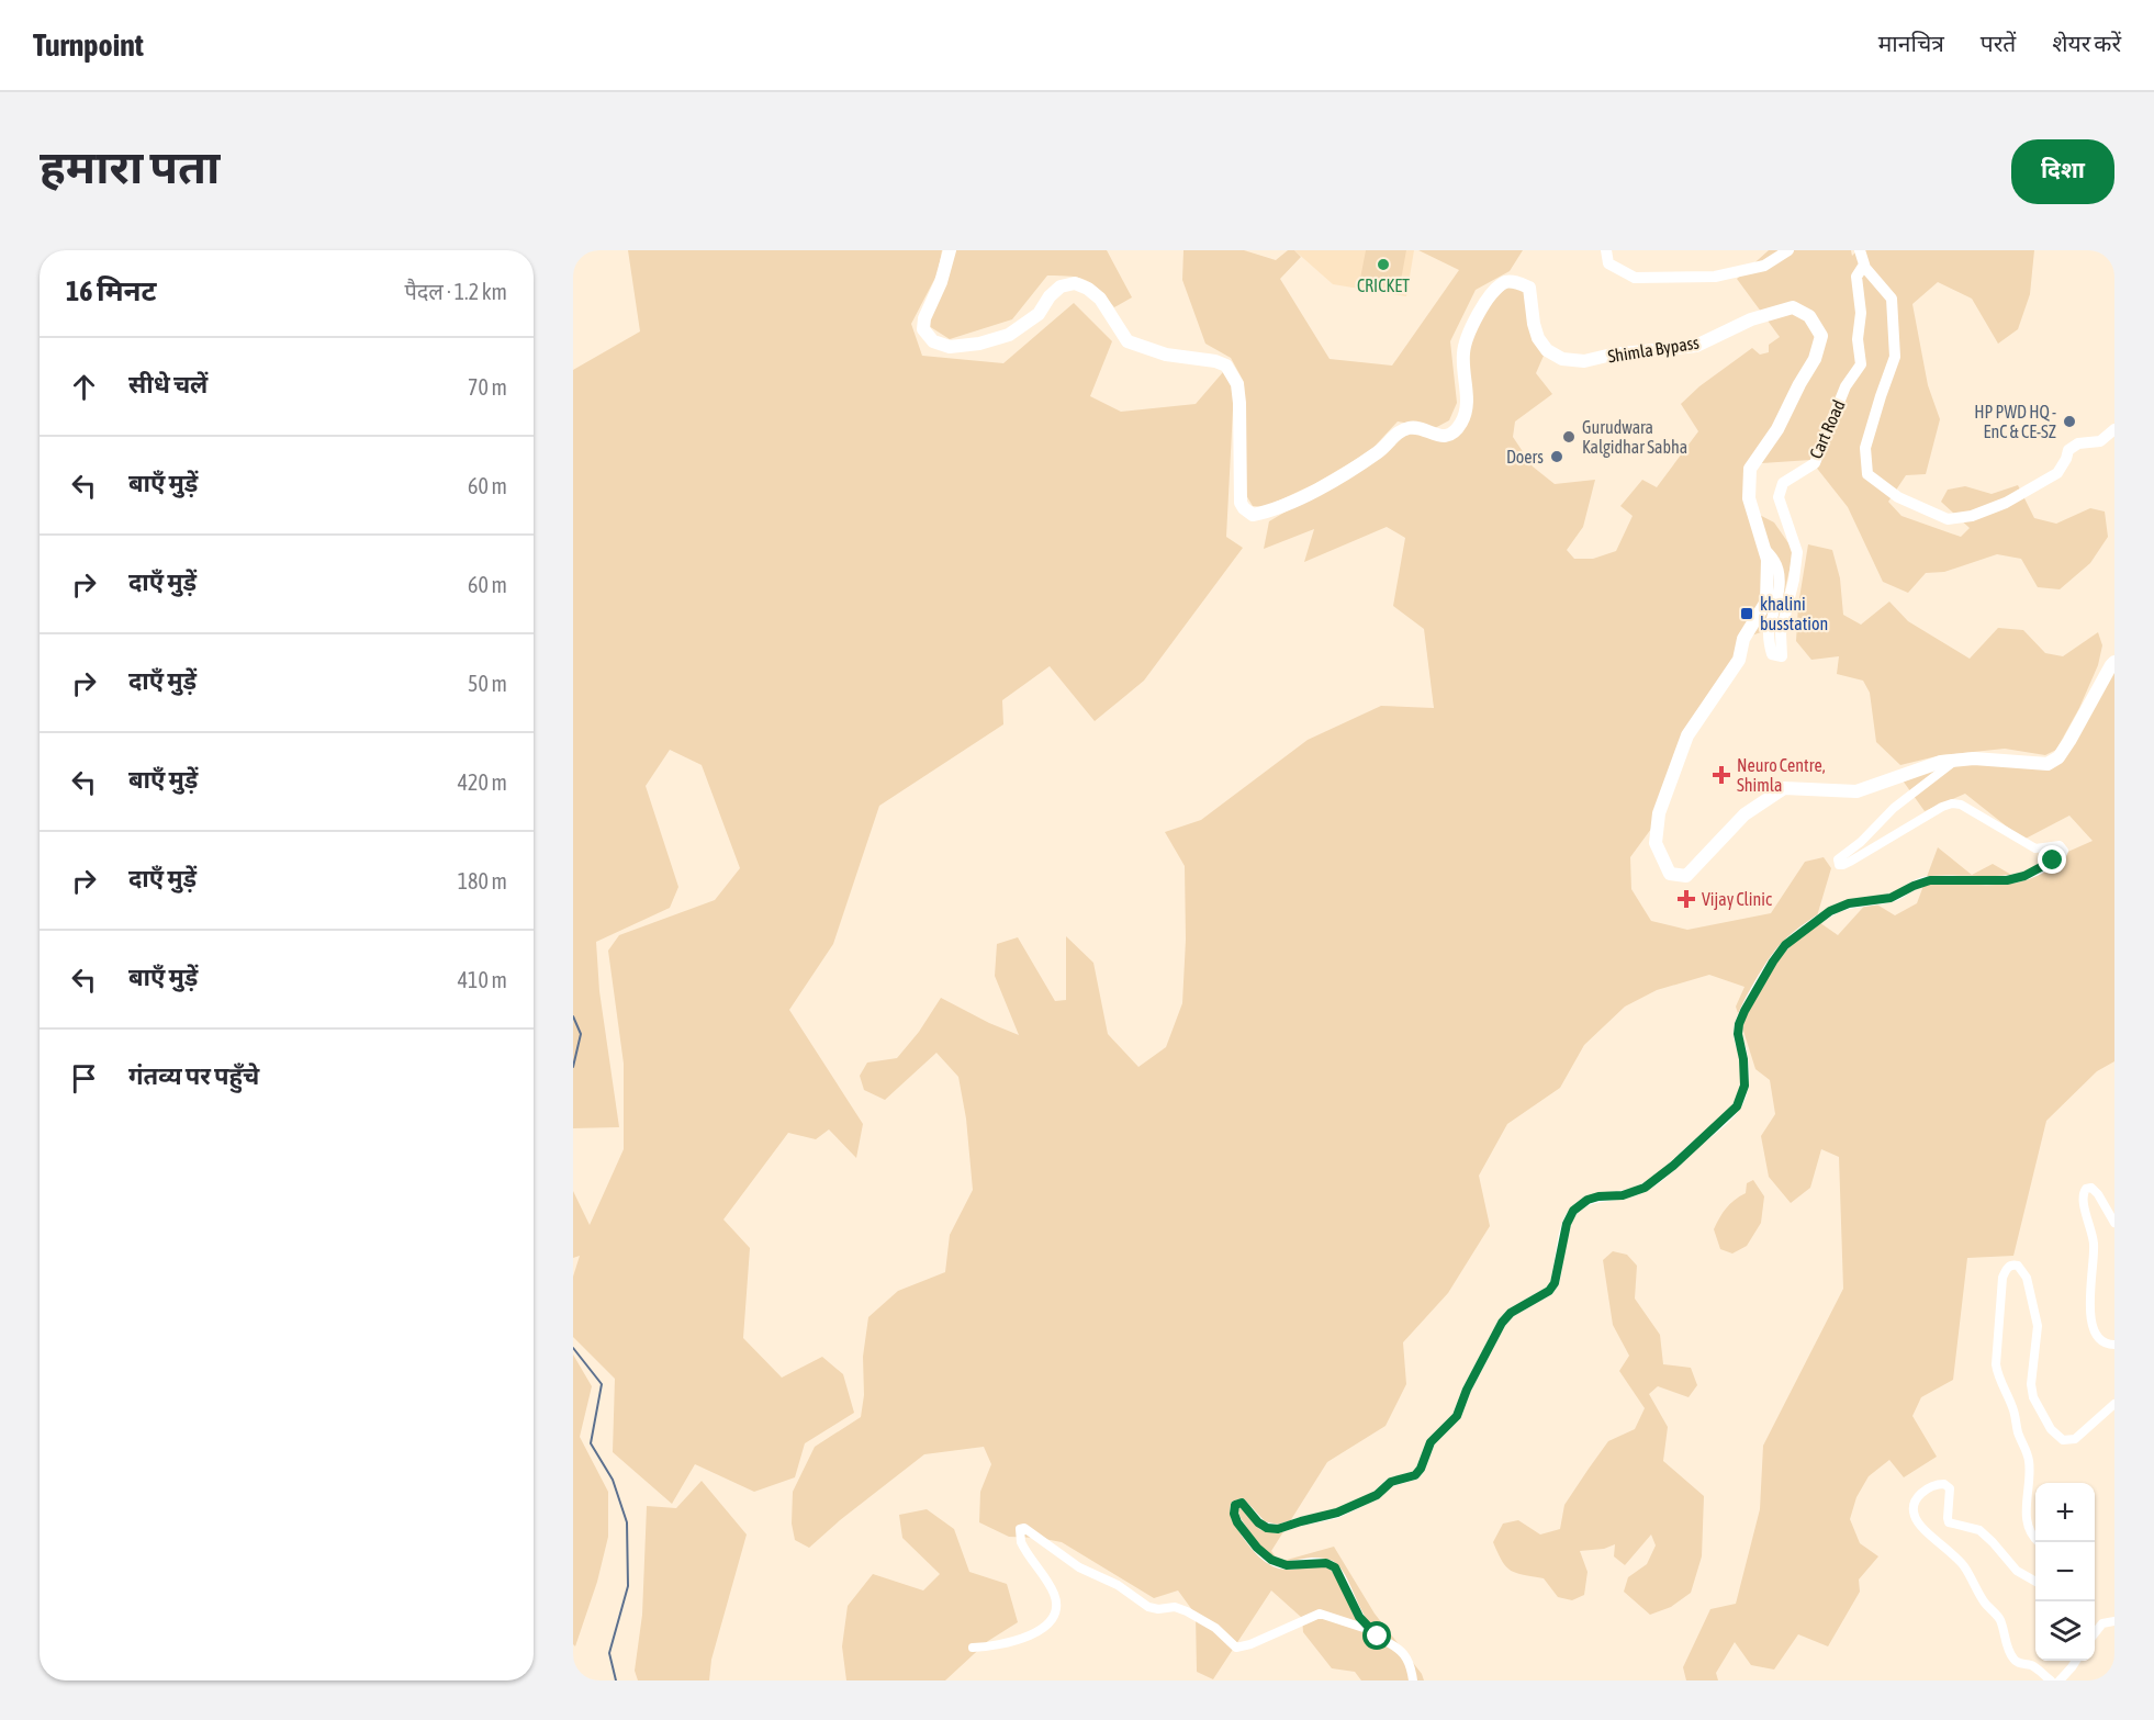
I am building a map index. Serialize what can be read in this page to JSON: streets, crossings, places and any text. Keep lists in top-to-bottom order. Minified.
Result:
{"streets":{"highway":["Shimla Bypass"],"main road":["Cart Road"]},"crossings":[["Shimla Bypass","Cart Road"]],"places":{"other":["CRICKET","HP PWD HQ - EnC & CE-SZ","Gurudwara Kalgidhar Sabha","Doers"],"transit":["khalini busstation"],"health":["Neuro Centre, Shimla","Vijay Clinic"]},"page":{"header":"Turnpoint","nav":["मानचित्र","परतें","शेयर करें"],"buttons":"दिशा","title":"हमारा पता","heading":["16 मिनट","पैदल · 1.2 km"],"list":[["सीधे चलें","70 m"],["बाएँ मुड़ें","60 m"],["दाएँ मुड़ें","60 m"],["दाएँ मुड़ें","50 m"],["बाएँ मुड़ें","420 m"],["दाएँ मुड़ें","180 m"],["बाएँ मुड़ें","410 m"],"गंतव्य पर पहुँचे"],"map_buttons":["+","−"]}}
